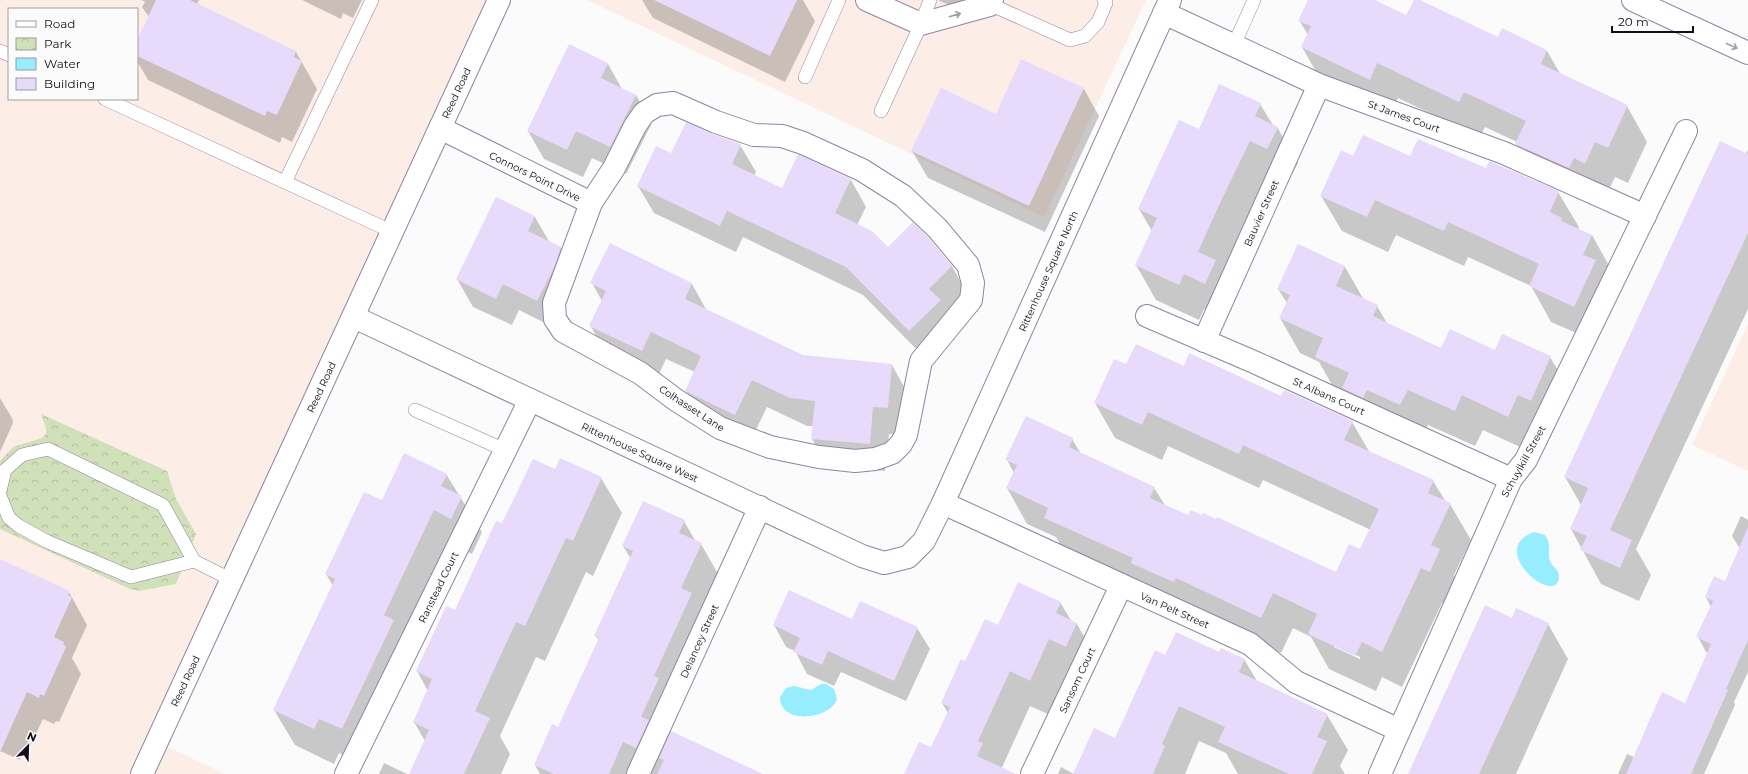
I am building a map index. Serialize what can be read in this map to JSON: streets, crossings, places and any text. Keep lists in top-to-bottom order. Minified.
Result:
{"streets":{"street":["Reed Road","St James Court","Connors Point Drive","Bauvier Street","Rittenhouse Square North","St Albans Court","Colhasset Lane","Rittenhouse Square West","Schuylkill Street","Ranstead Court","Van Pelt Street","Delancey Street","Sansom Court"]},"crossings":[["Reed Road","Connors Point Drive"],["Reed Road","Rittenhouse Square West"],["St James Court","Bauvier Street"],["St James Court","Rittenhouse Square North"],["St James Court","Schuylkill Street"],["Connors Point Drive","Colhasset Lane"],["Bauvier Street","St Albans Court"],["Rittenhouse Square North","Rittenhouse Square West"],["Rittenhouse Square North","Van Pelt Street"],["St Albans Court","Schuylkill Street"],["Rittenhouse Square West","Ranstead Court"],["Rittenhouse Square West","Delancey Street"],["Schuylkill Street","Van Pelt Street"],["Van Pelt Street","Sansom Court"]],"legend":["Road","Park","Water","Building"],"scale_bar":"20 m","north":"top right"}
